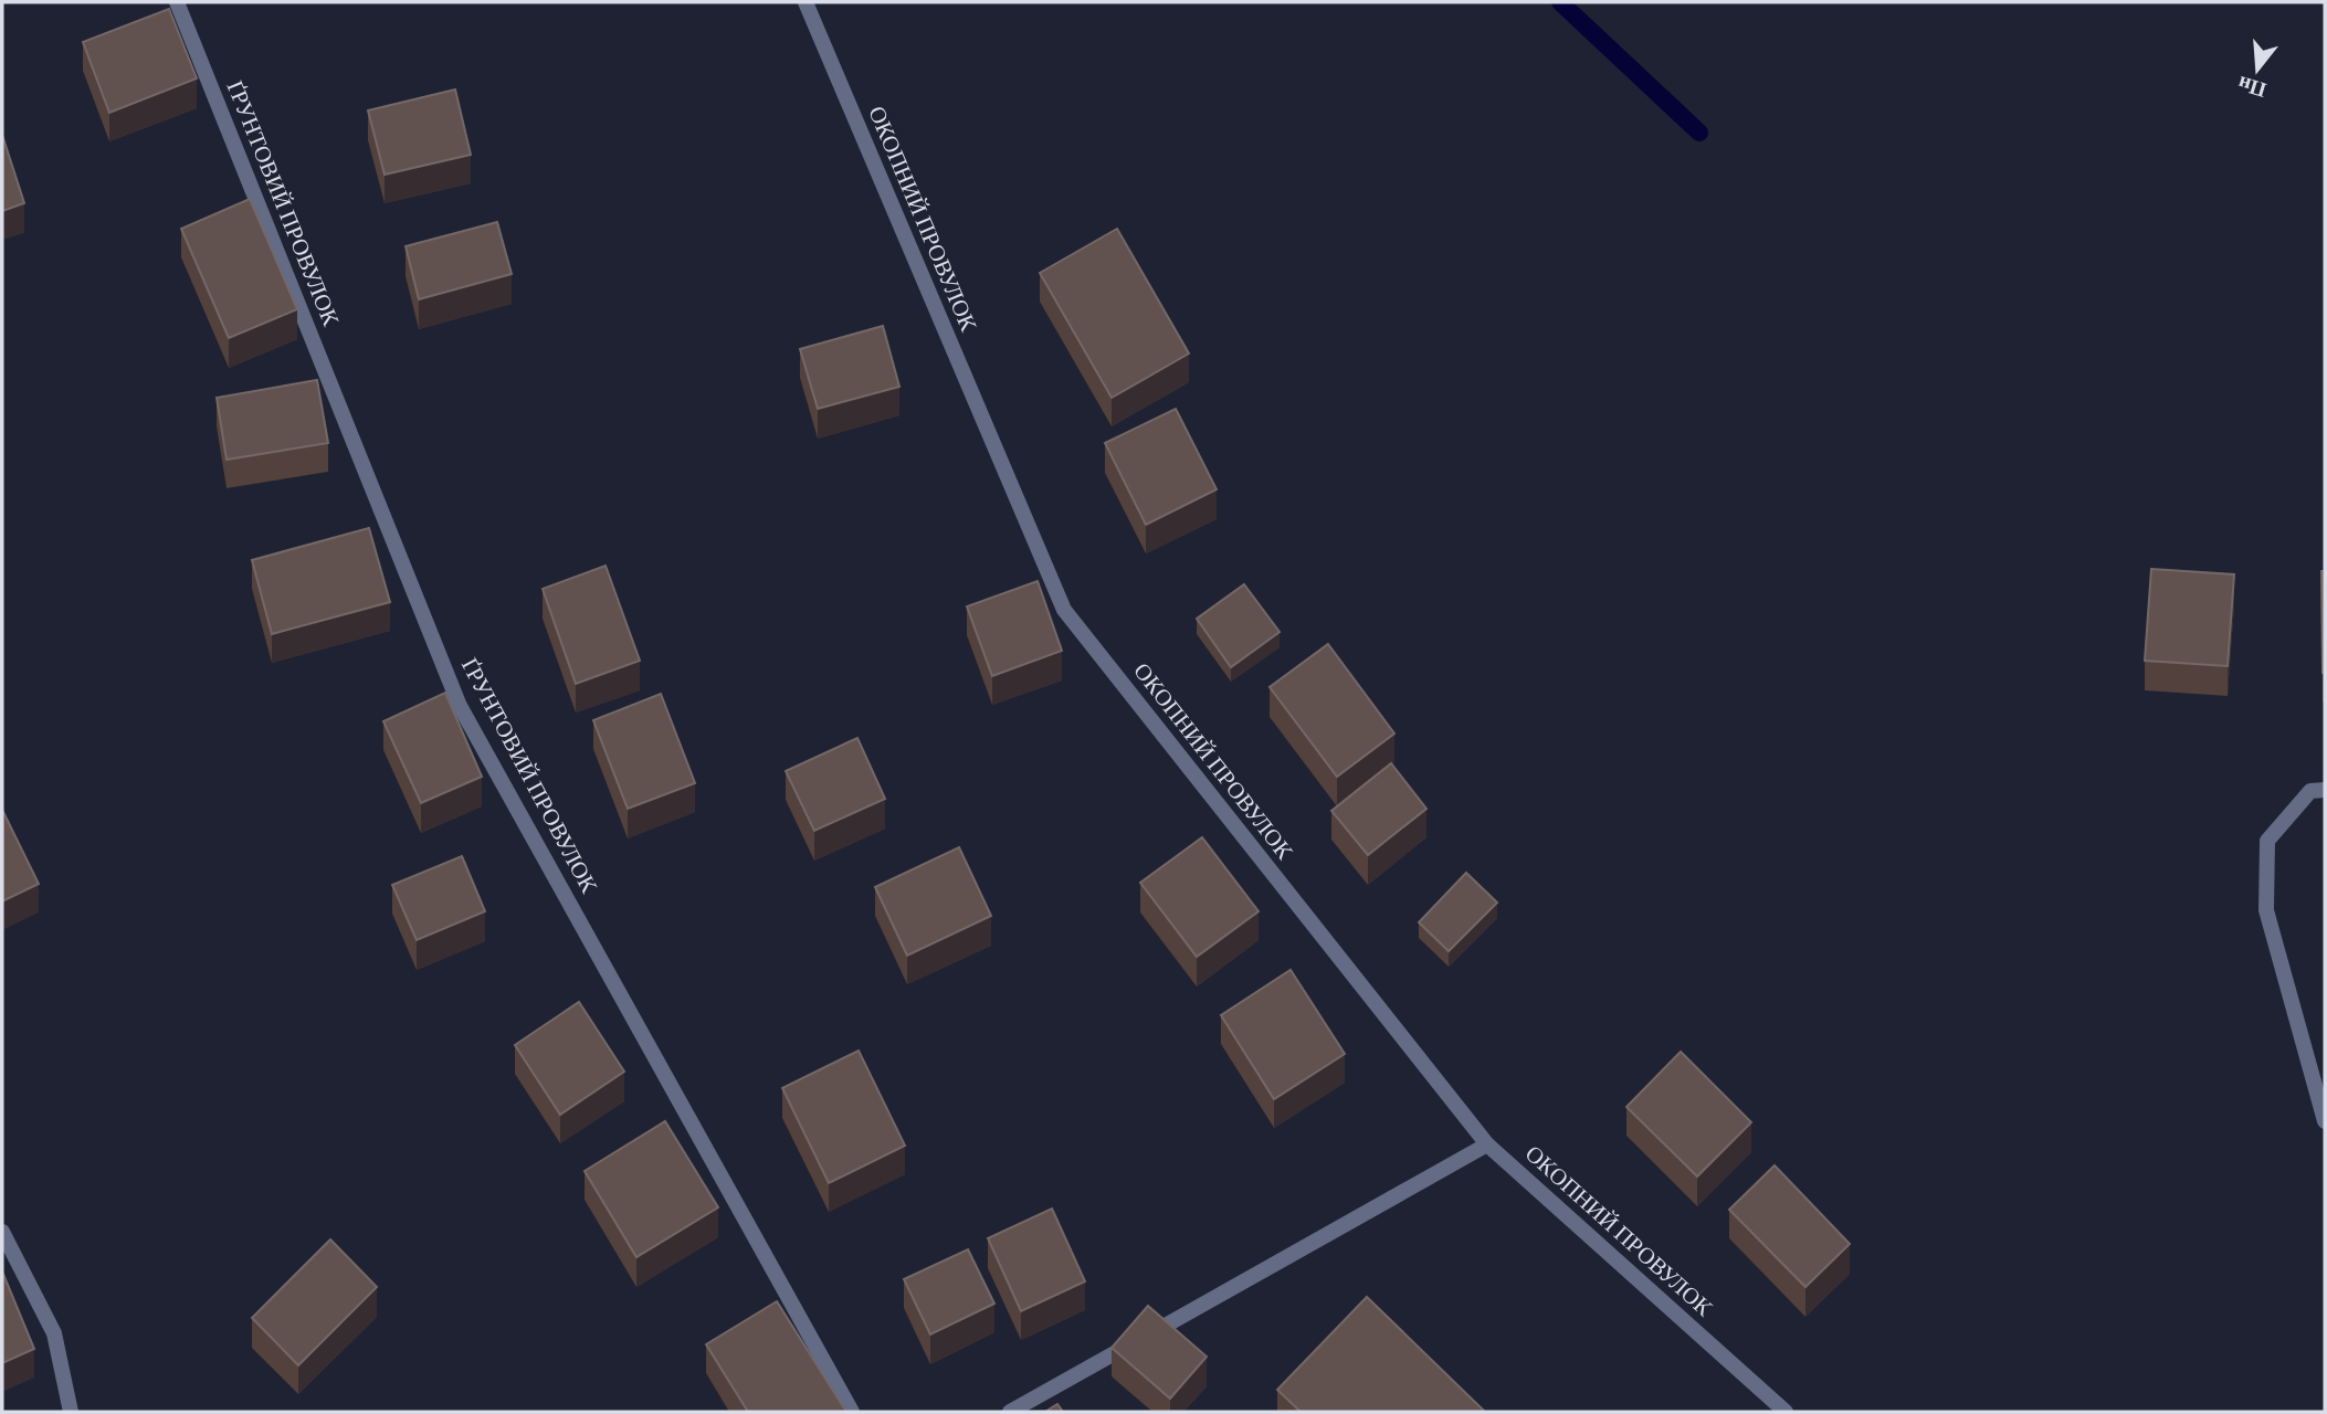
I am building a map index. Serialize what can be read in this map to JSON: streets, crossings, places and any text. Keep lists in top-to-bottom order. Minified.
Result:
{"streets":{"street":["ҐРУНТОВИЙ ПРОВУЛОК","ОКОПНИЙ ПРОВУЛОК"]},"north":"bottom"}
